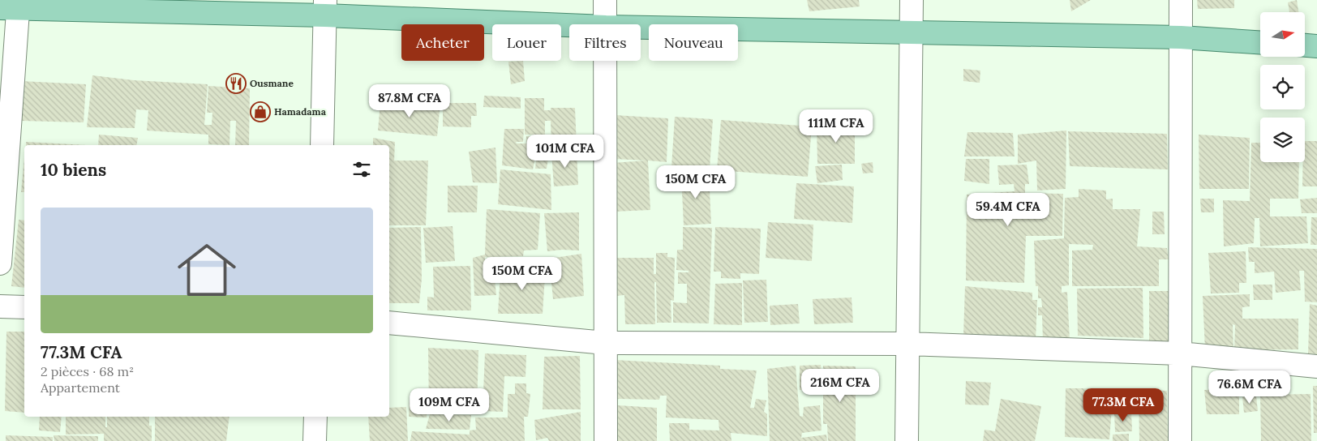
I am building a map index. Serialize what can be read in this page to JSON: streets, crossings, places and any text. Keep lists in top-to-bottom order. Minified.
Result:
{"places":{"restaurant":["Ousmane"],"shop":["Hamadama"]},"north":"right","page":{"chip":["Acheter","Louer","Filtres","Nouveau"],"price":["87.8M CFA","111M CFA","101M CFA","150M CFA","59.4M CFA","150M CFA","216M CFA","76.6M CFA","109M CFA","77.3M CFA"],"heading":"10 biens","list":[{"name":"77.3M CFA","note":"2 pièces · 68 m² · Appartement"}]}}
